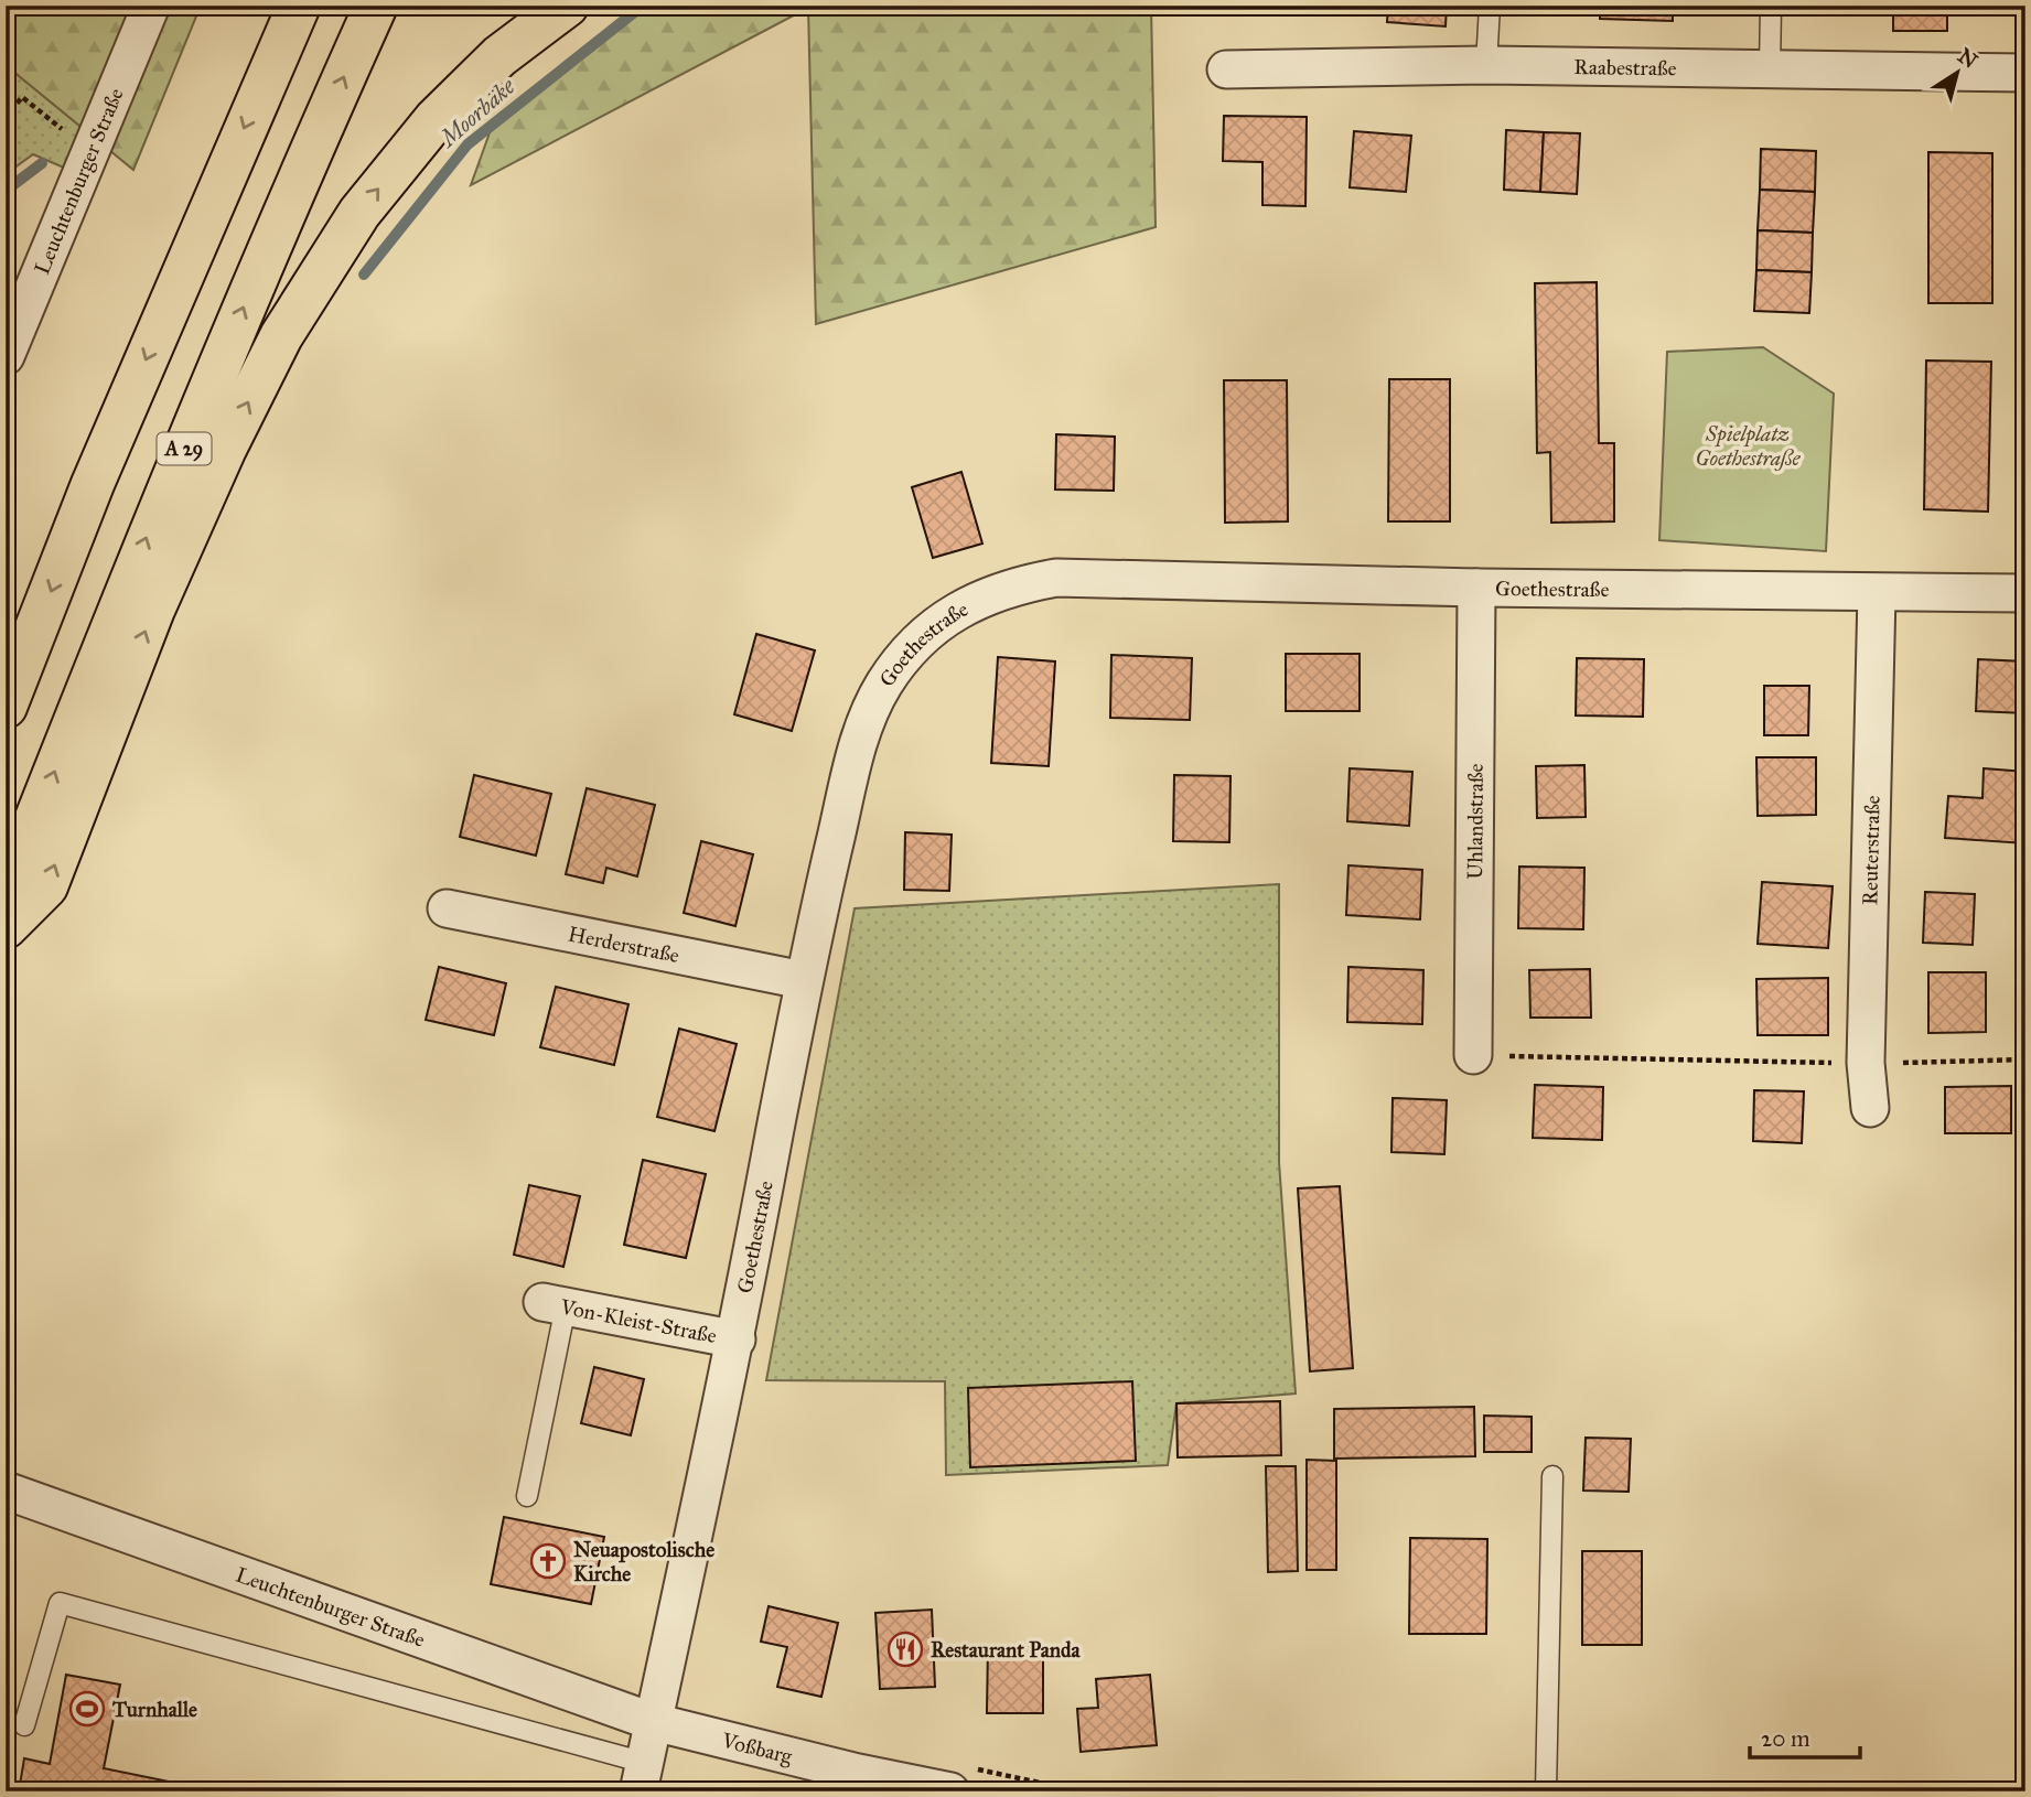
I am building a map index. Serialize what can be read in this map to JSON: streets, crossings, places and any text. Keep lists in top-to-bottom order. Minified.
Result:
{"streets":{"highway":["A 29"],"street":["Raabestraße","Leuchtenburger Straße","Goethestraße","Uhlandstraße","Reuterstraße","Herderstraße","Von-Kleist-Straße","Voßbarg"]},"crossings":[["Leuchtenburger Straße","Goethestraße"],["Leuchtenburger Straße","Voßbarg"],["Goethestraße","Uhlandstraße"],["Goethestraße","Reuterstraße"],["Goethestraße","Herderstraße"],["Goethestraße","Von-Kleist-Straße"],["Goethestraße","Voßbarg"]],"water":["Moorbäke"],"parks":["Spielplatz Goethestraße"],"places":{"church":["Neuapostolische Kirche"],"restaurant":["Restaurant Panda"],"sports":["Turnhalle"]},"scale_bar":"20 m","north":"top right"}
